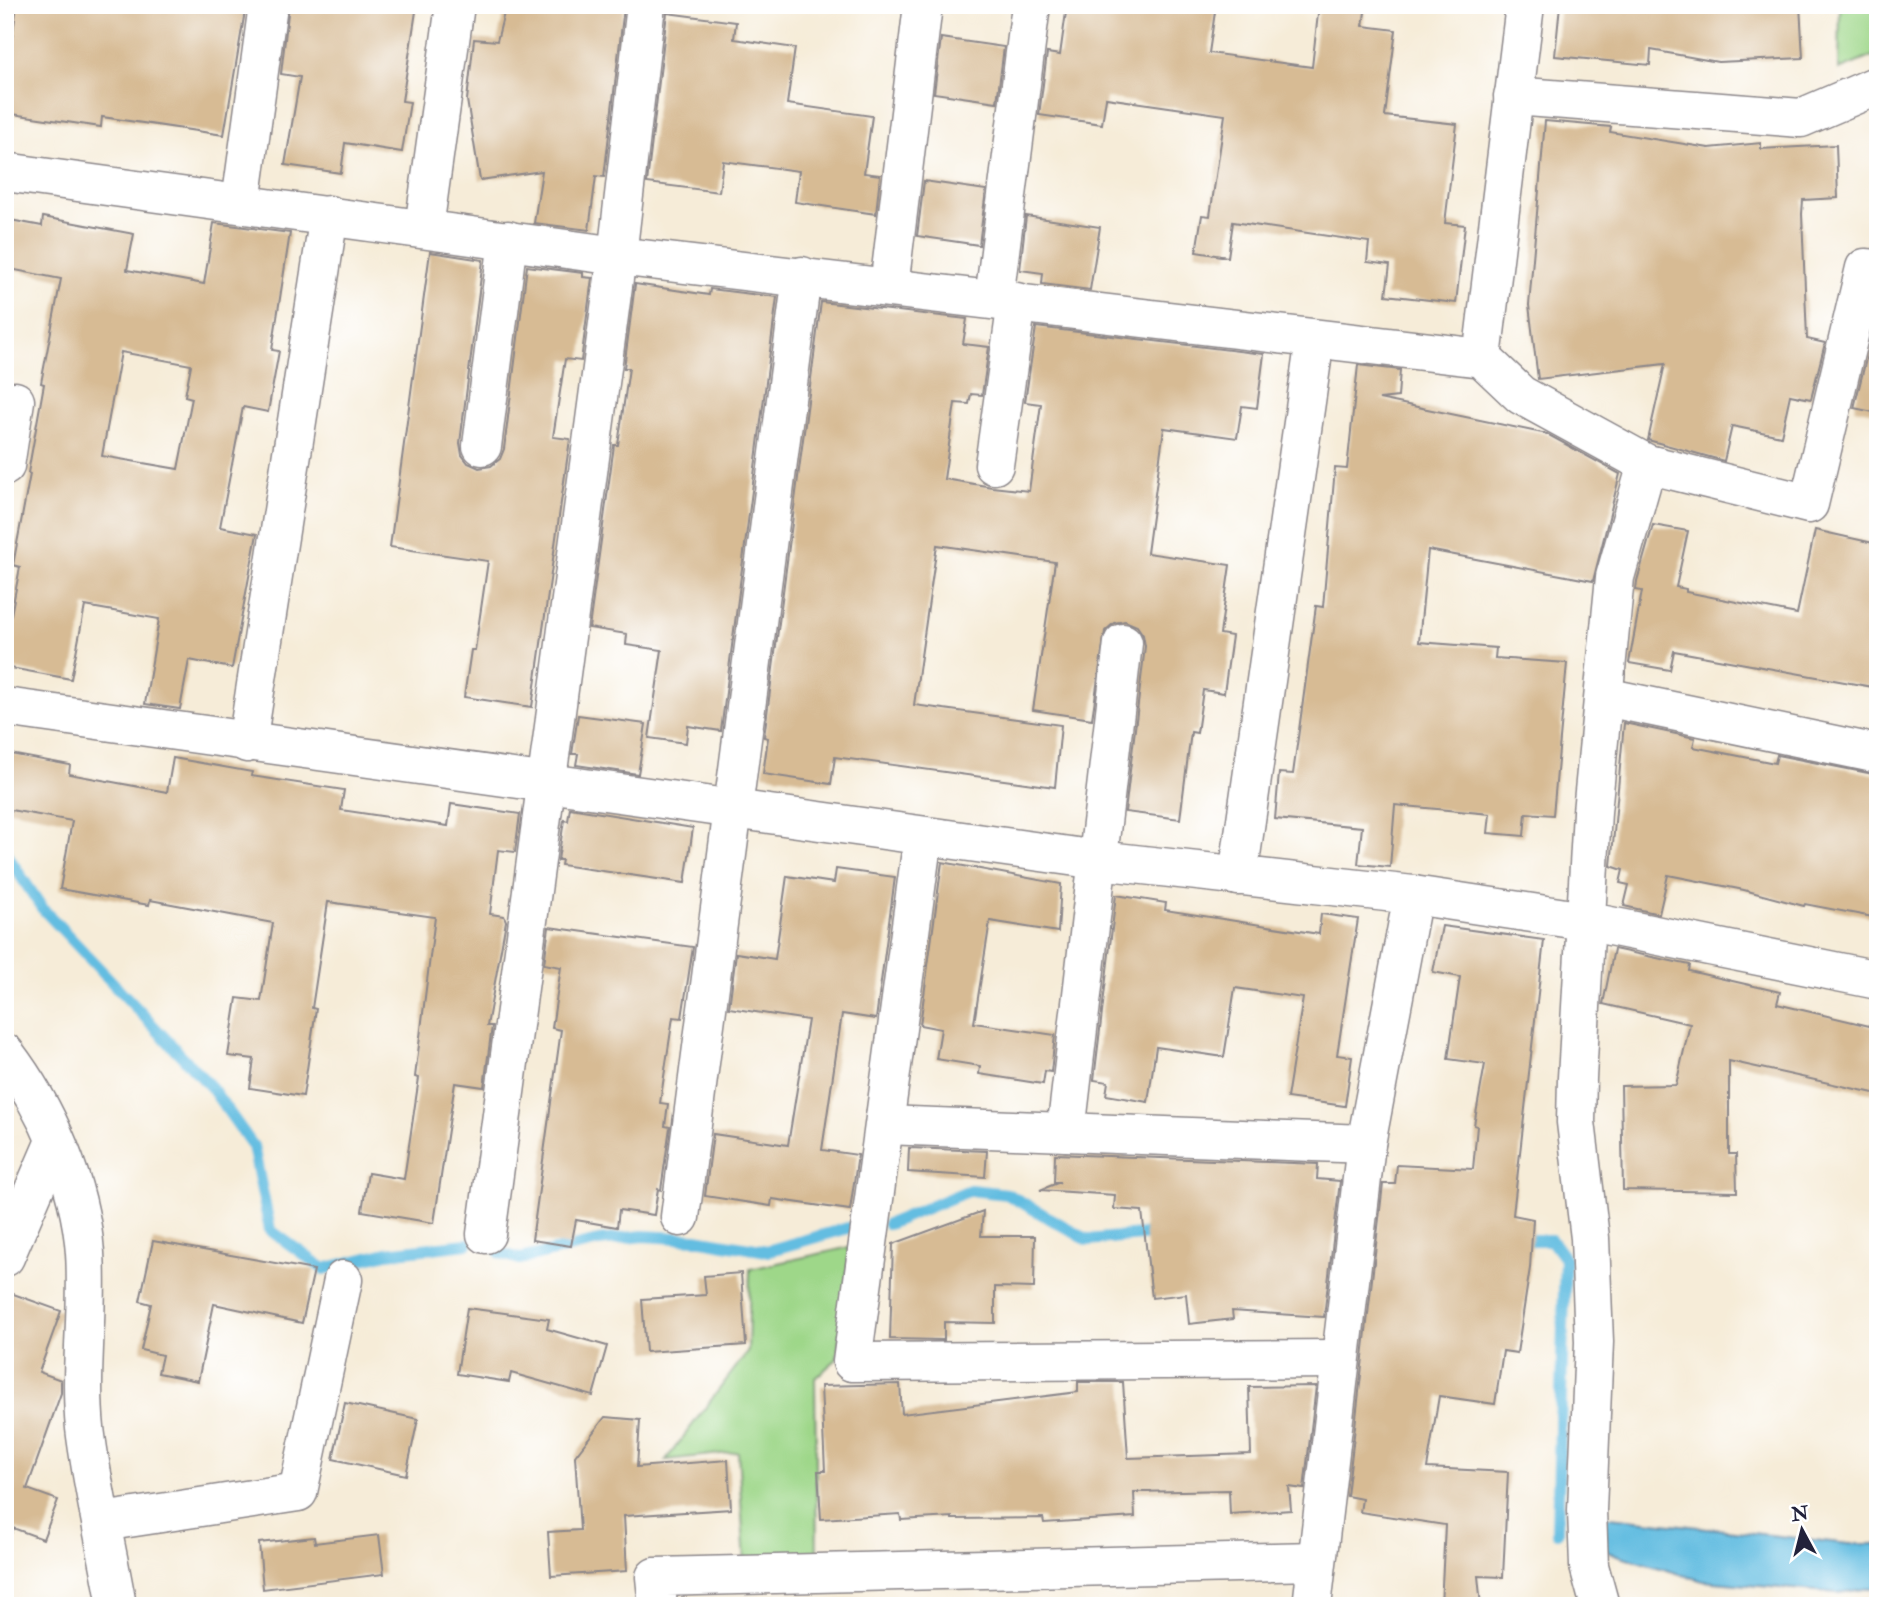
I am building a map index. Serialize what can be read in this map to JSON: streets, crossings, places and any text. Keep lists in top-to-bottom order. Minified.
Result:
{"north":"top"}
